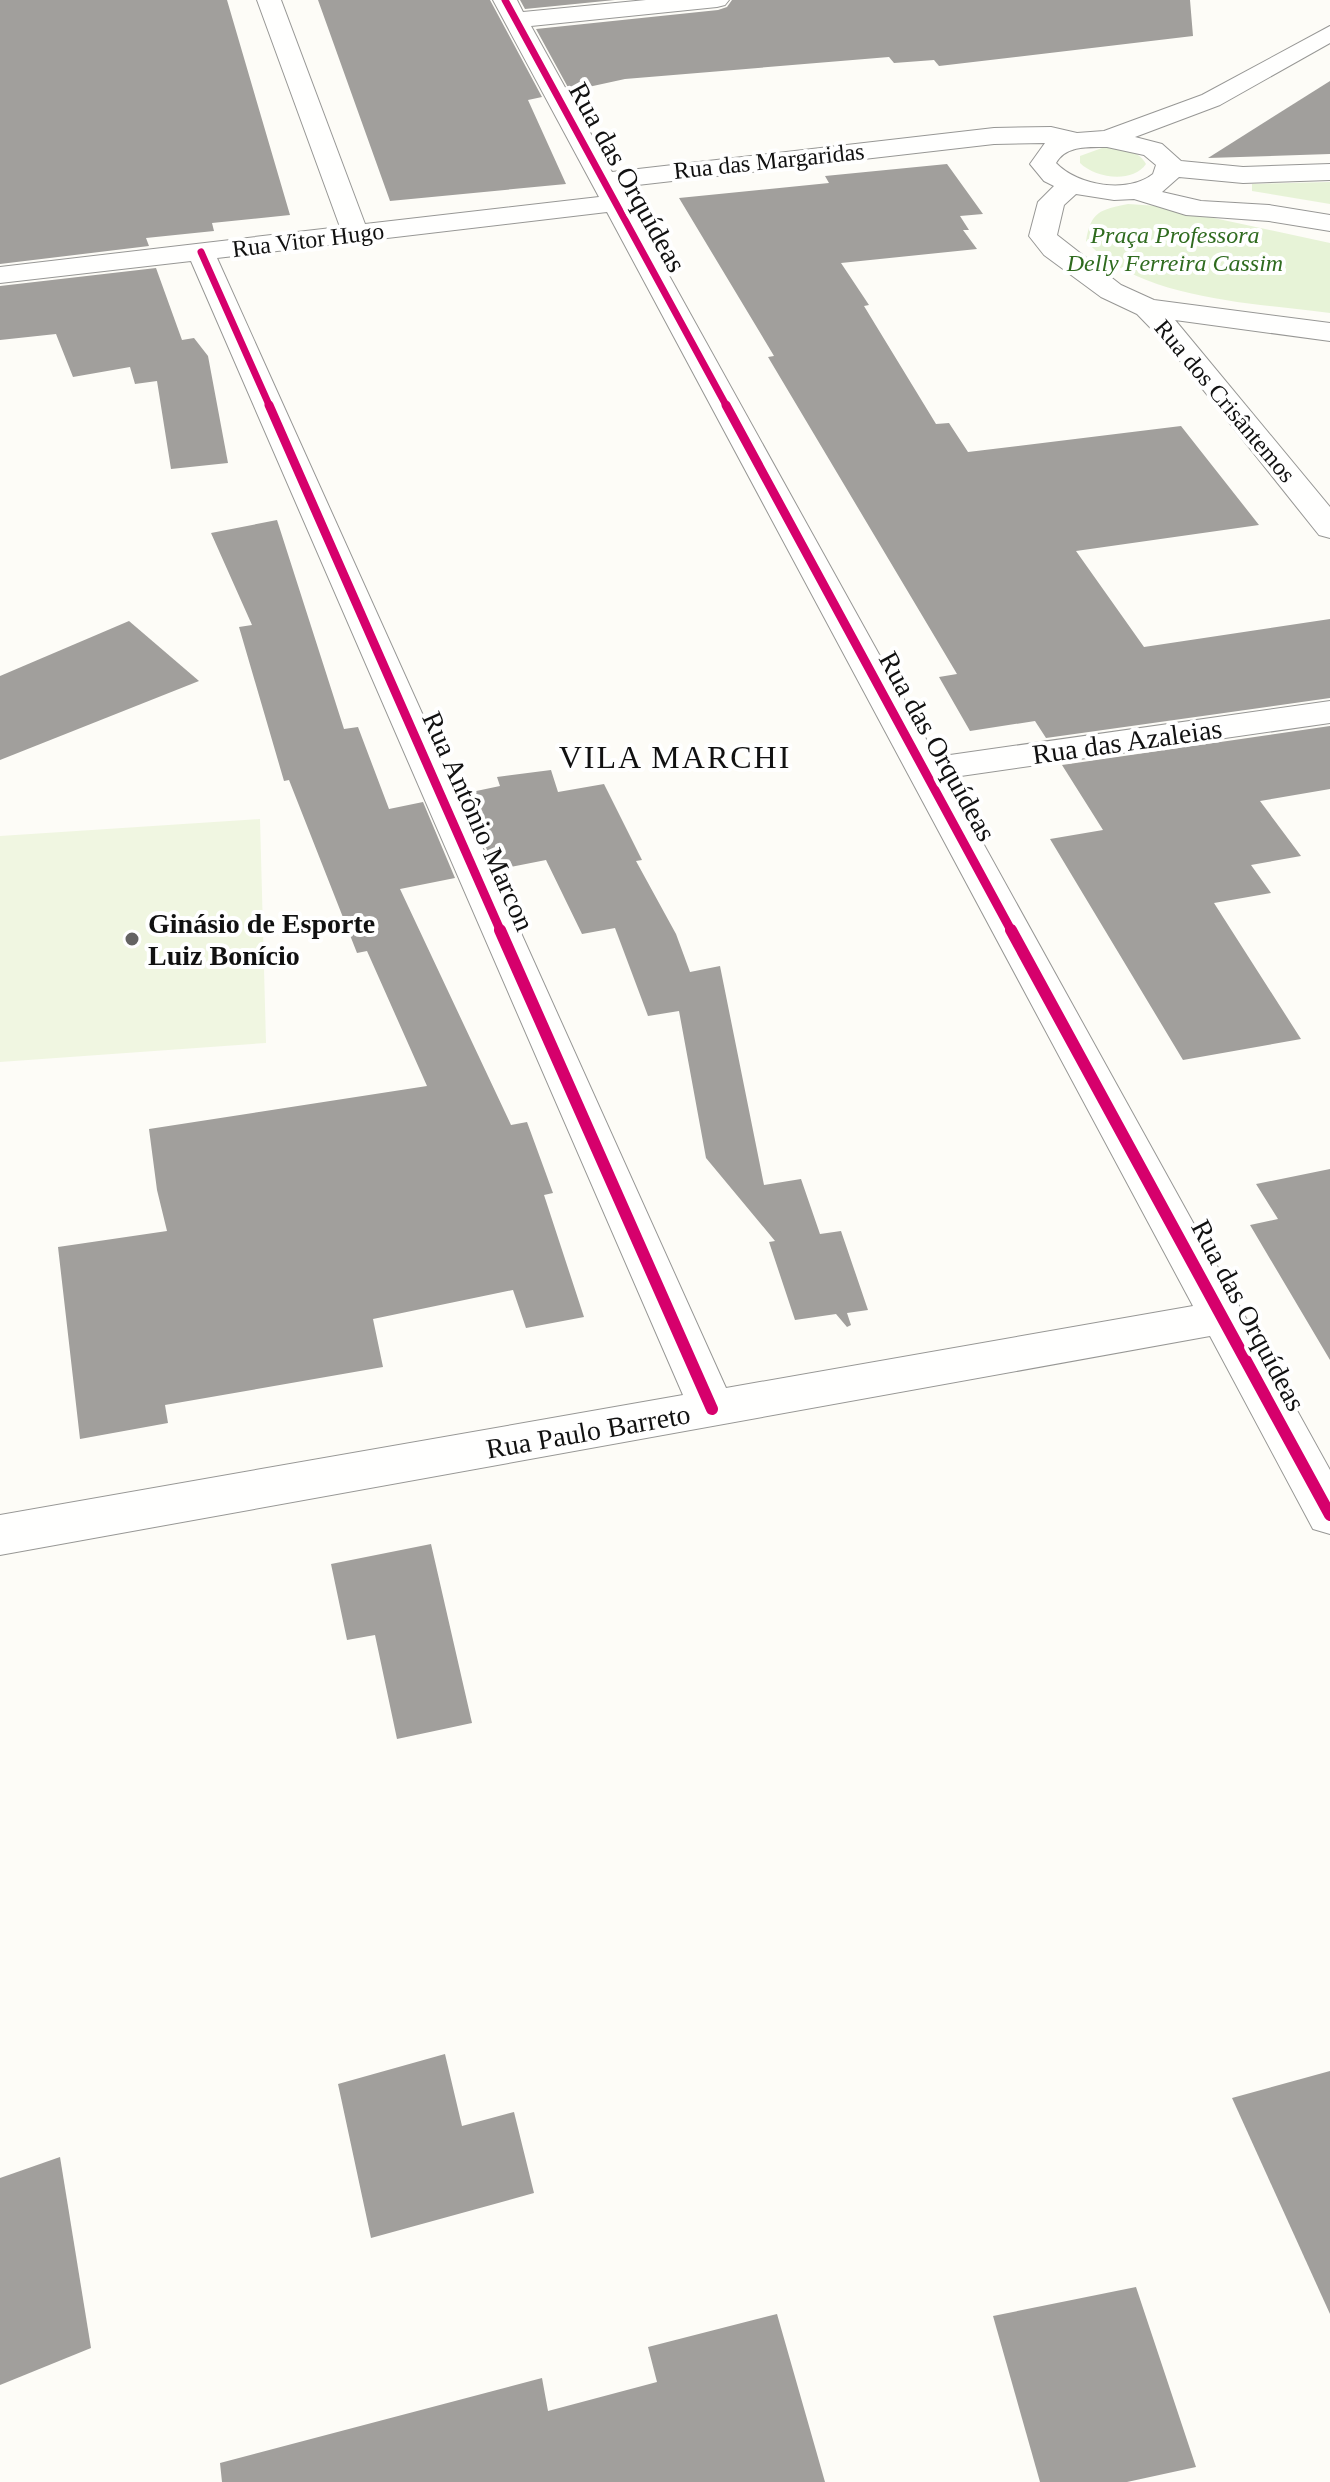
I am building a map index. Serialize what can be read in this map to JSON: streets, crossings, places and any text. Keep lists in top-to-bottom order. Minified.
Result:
{"streets":{"street":["Rua das Margaridas","Rua das Orquídeas","Rua Vitor Hugo","Rua dos Crisântemos","Rua das Azaleias","Rua Antônio Marcon","Rua Paulo Barreto"]},"crossings":[["Rua das Margaridas","Rua das Orquídeas"],["Rua das Margaridas","Rua Vitor Hugo"],["Rua das Orquídeas","Rua Vitor Hugo"],["Rua das Orquídeas","Rua das Azaleias"],["Rua das Orquídeas","Rua Paulo Barreto"],["Rua Vitor Hugo","Rua Antônio Marcon"],["Rua Antônio Marcon","Rua Paulo Barreto"]],"districts":["VILA MARCHI"],"parks":["Praça Professora Delly Ferreira Cassim"],"places":["Ginásio de Esporte Luiz Bonício"]}
